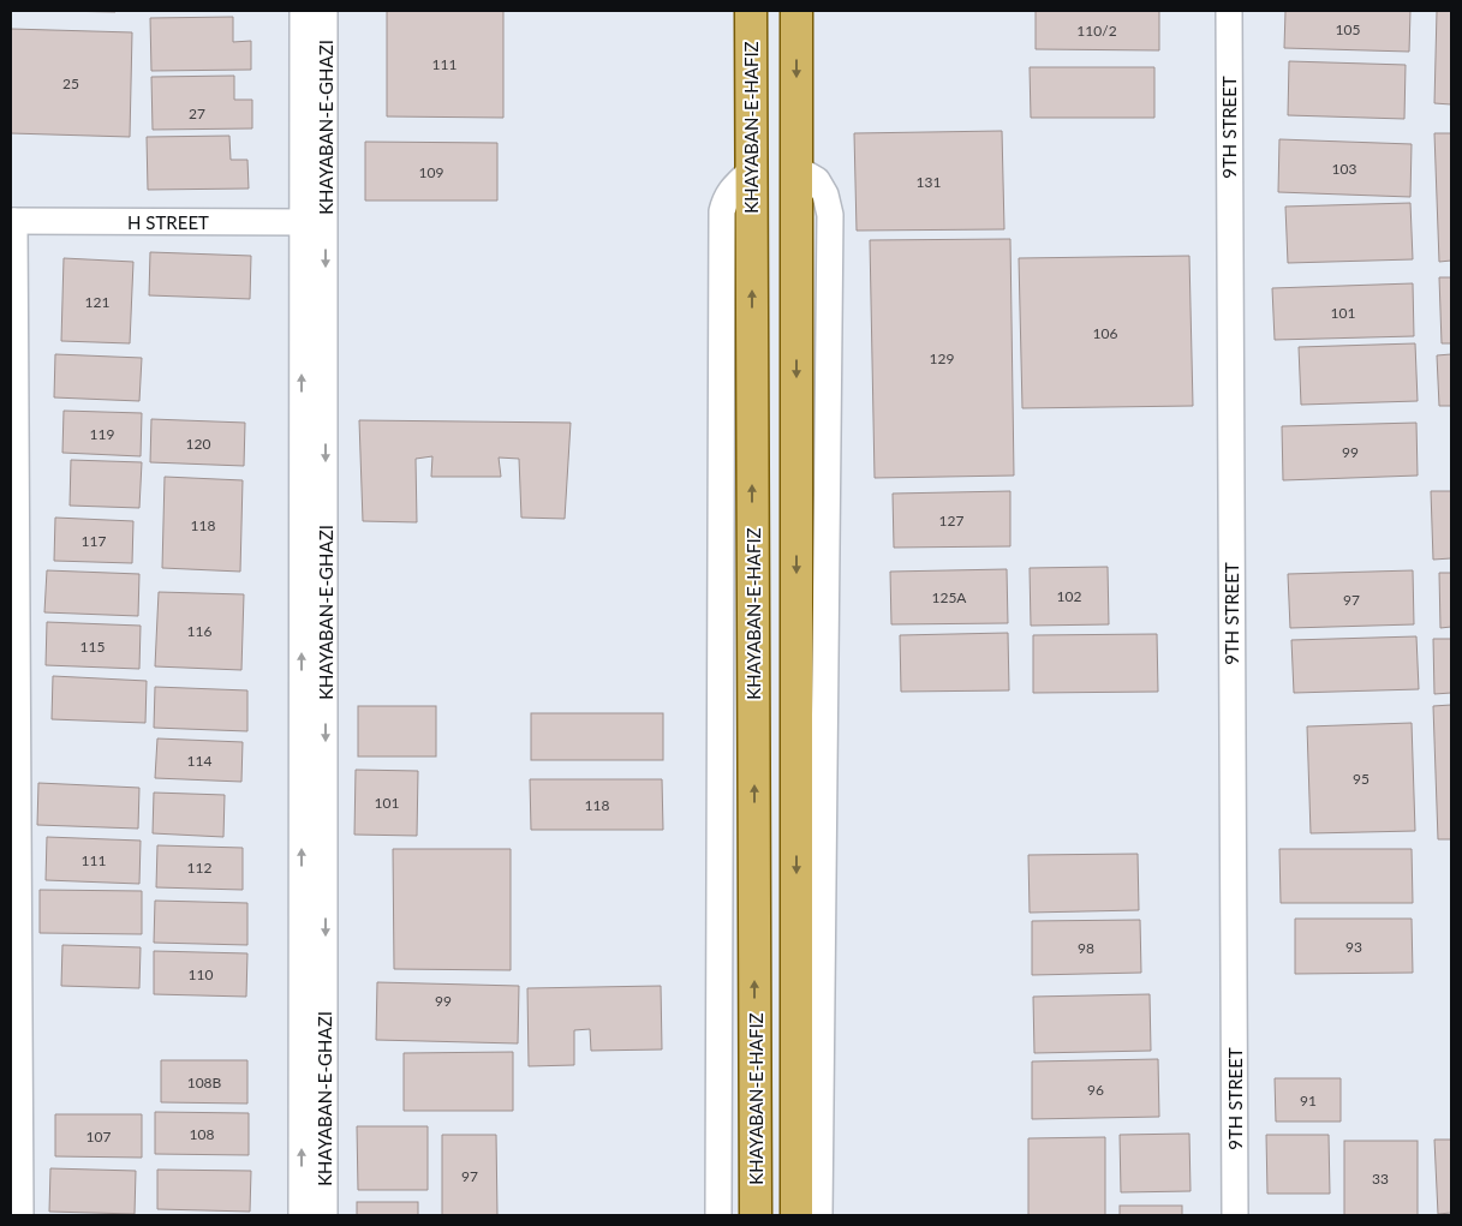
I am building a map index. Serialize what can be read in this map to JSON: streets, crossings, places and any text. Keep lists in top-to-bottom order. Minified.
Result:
{"streets":{"main road":["KHAYABAN-E-HAFIZ"],"street":["KHAYABAN-E-GHAZI","9TH STREET","H STREET"]},"crossings":[["KHAYABAN-E-GHAZI","H STREET"]],"house_numbers":["105","110/2","111","25","27","103","109","131","121","101","106","129","119","120","99","127","118","117","102","125A","97","116","115","114","95","101","118","111","112","93","98","110","99","108B","96","91","108","107","97","33"]}
